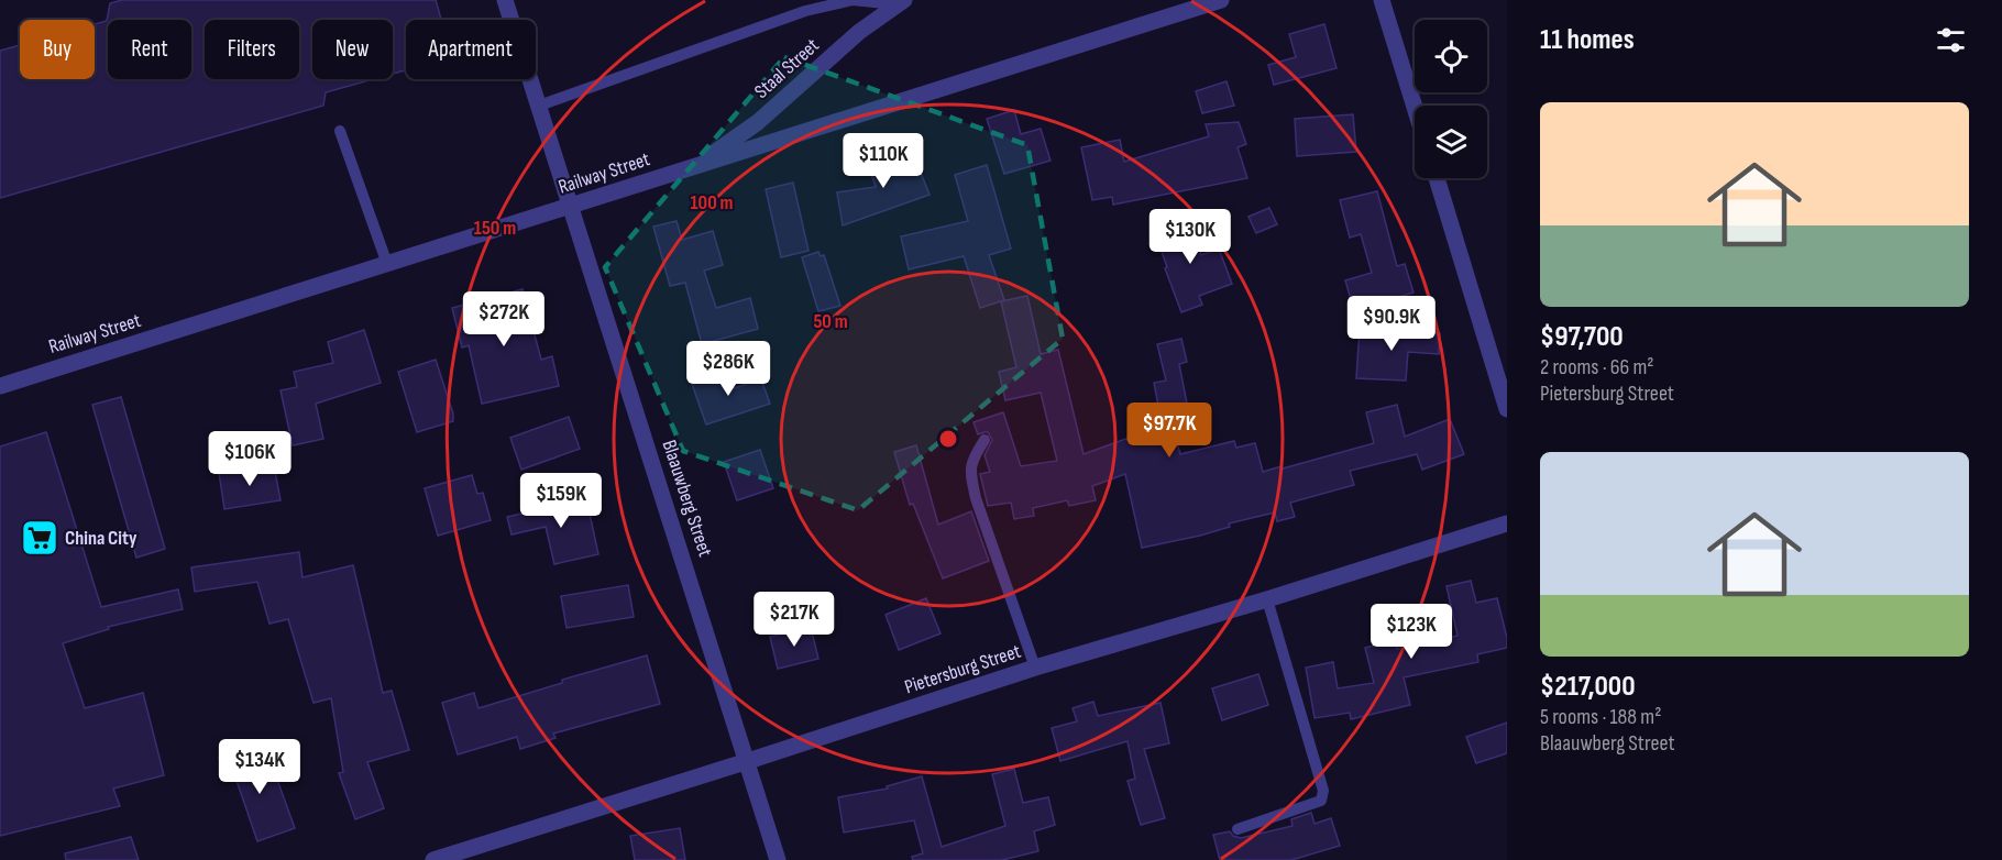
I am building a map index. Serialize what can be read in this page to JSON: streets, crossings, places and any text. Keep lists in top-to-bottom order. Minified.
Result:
{"streets":{"street":["Staal Street","Railway Street","Blaauwberg Street","Pietersburg Street"]},"crossings":[["Staal Street","Railway Street"],["Railway Street","Blaauwberg Street"],["Blaauwberg Street","Pietersburg Street"]],"places":{"supermarket":["China City"]},"page":{"heading":"11 homes","chip":["Buy","Rent","Filters","New","Apartment"],"list":[{"name":"$97,700","note":"2 rooms · 66 m² · Pietersburg Street"},{"name":"$217,000","note":"5 rooms · 188 m² · Blaauwberg Street"}],"price":["$110K","$130K","$272K","$90.9K","$286K","$97.7K","$106K","$159K","$217K","$123K","$134K"]},"rings":["100 m","150 m","50 m"]}
